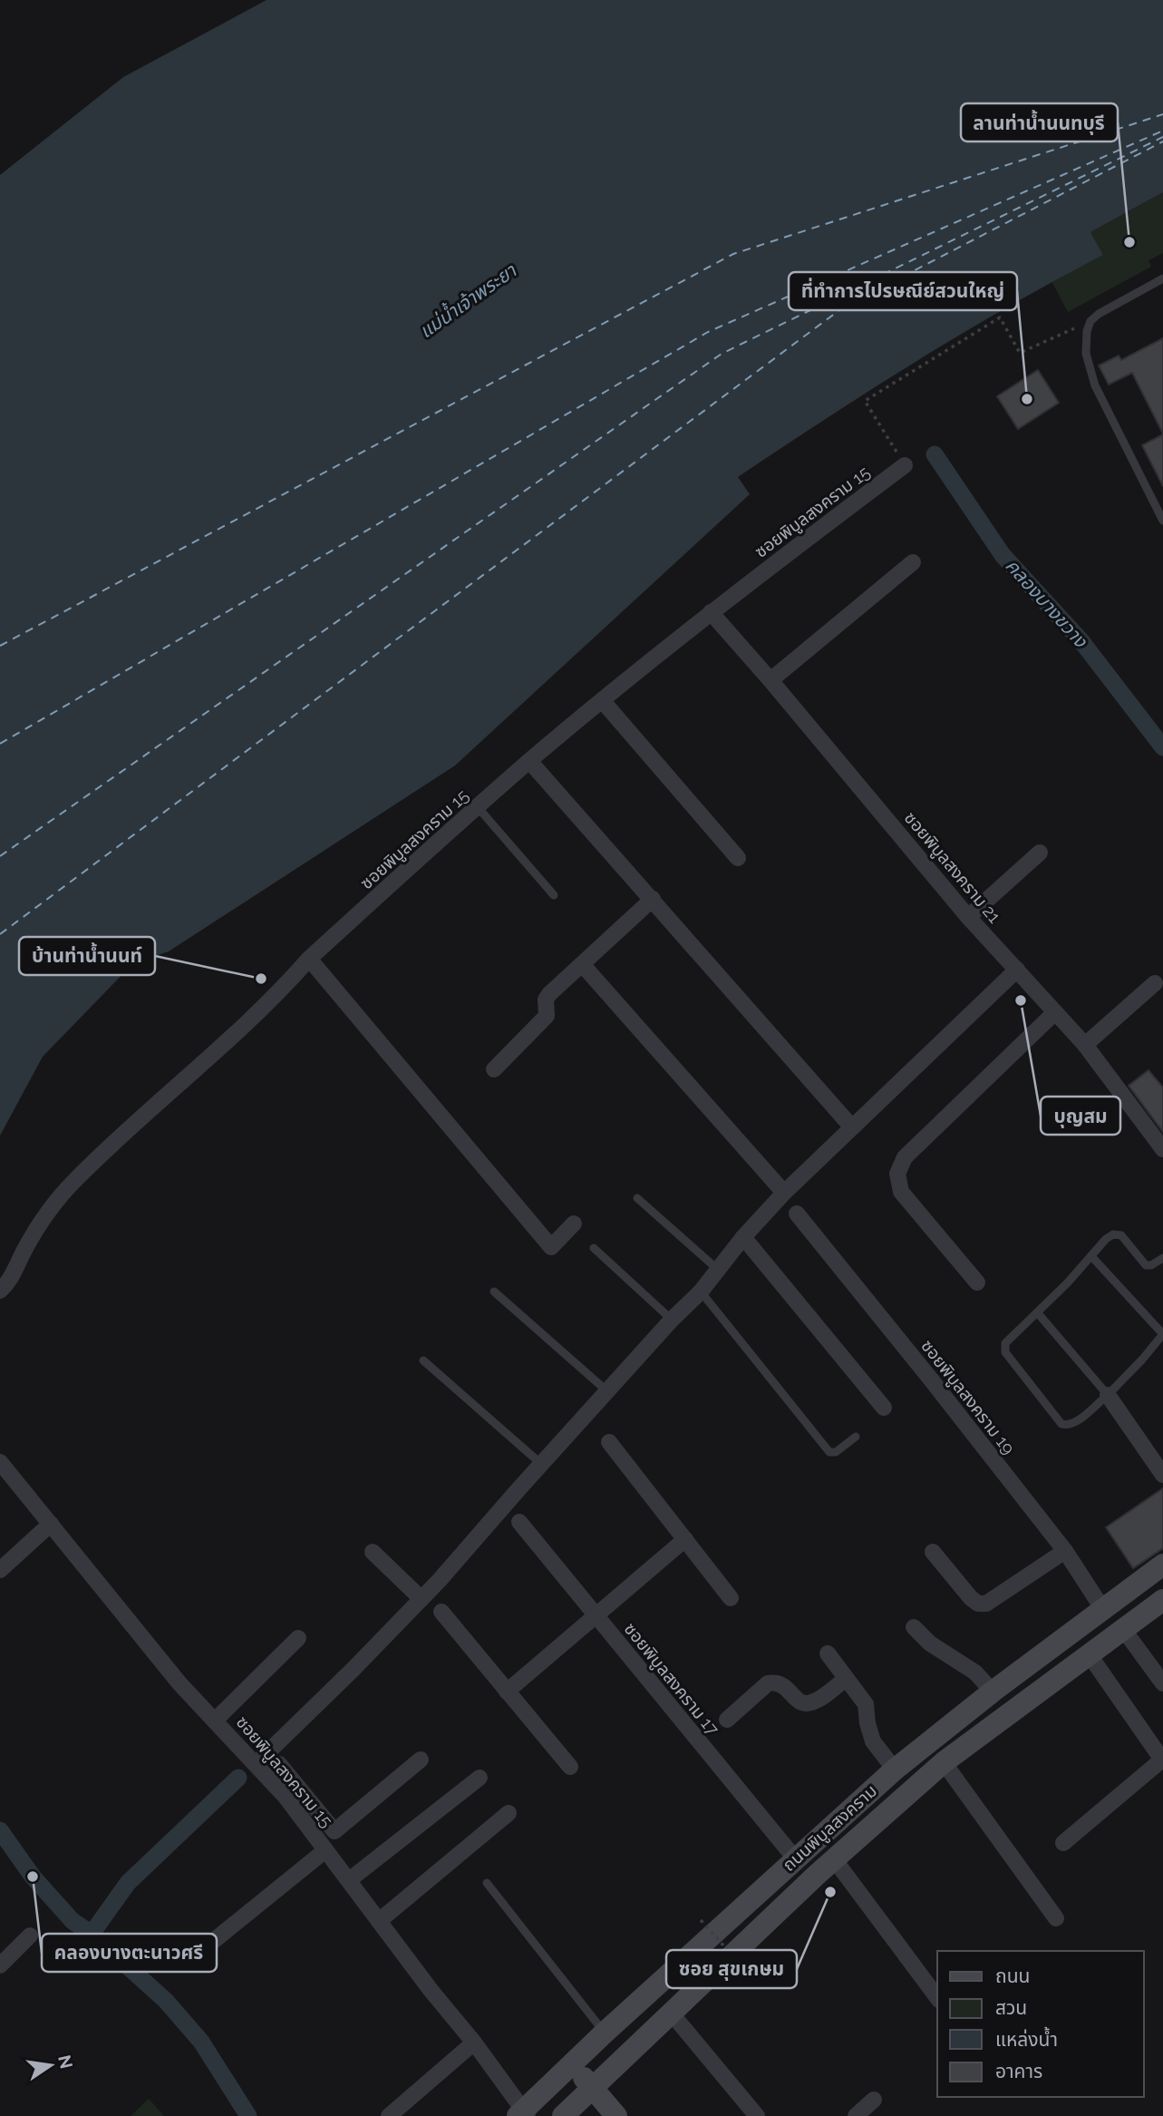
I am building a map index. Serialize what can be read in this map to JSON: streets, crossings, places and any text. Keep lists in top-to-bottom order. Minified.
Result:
{"streets":{"main road":["ถนนพิบูลสงคราม"],"street":["ซอยพิบูลสงคราม 15","ซอยพิบูลสงคราม 21","ซอยพิบูลสงคราม 19","ซอยพิบูลสงคราม 17"]},"crossings":[["ซอยพิบูลสงคราม 15","ซอยพิบูลสงคราม 21"],["ซอยพิบูลสงคราม 15","ถนนพิบูลสงคราม"],["ซอยพิบูลสงคราม 19","ถนนพิบูลสงคราม"],["ซอยพิบูลสงคราม 17","ถนนพิบูลสงคราม"]],"water":["แม่น้ำเจ้าพระยา","คลองบางขวาง"],"places":["ลานท่าน้ำนนทบุรี","ที่ทำการไปรษณีย์สวนใหญ่","บ้านท่าน้ำนนท์","บุญสม","คลองบางตะนาวศรี","ซอย สุขเกษม"],"legend":["ถนน","สวน","แหล่งน้ำ","อาคาร"],"north":"right"}
